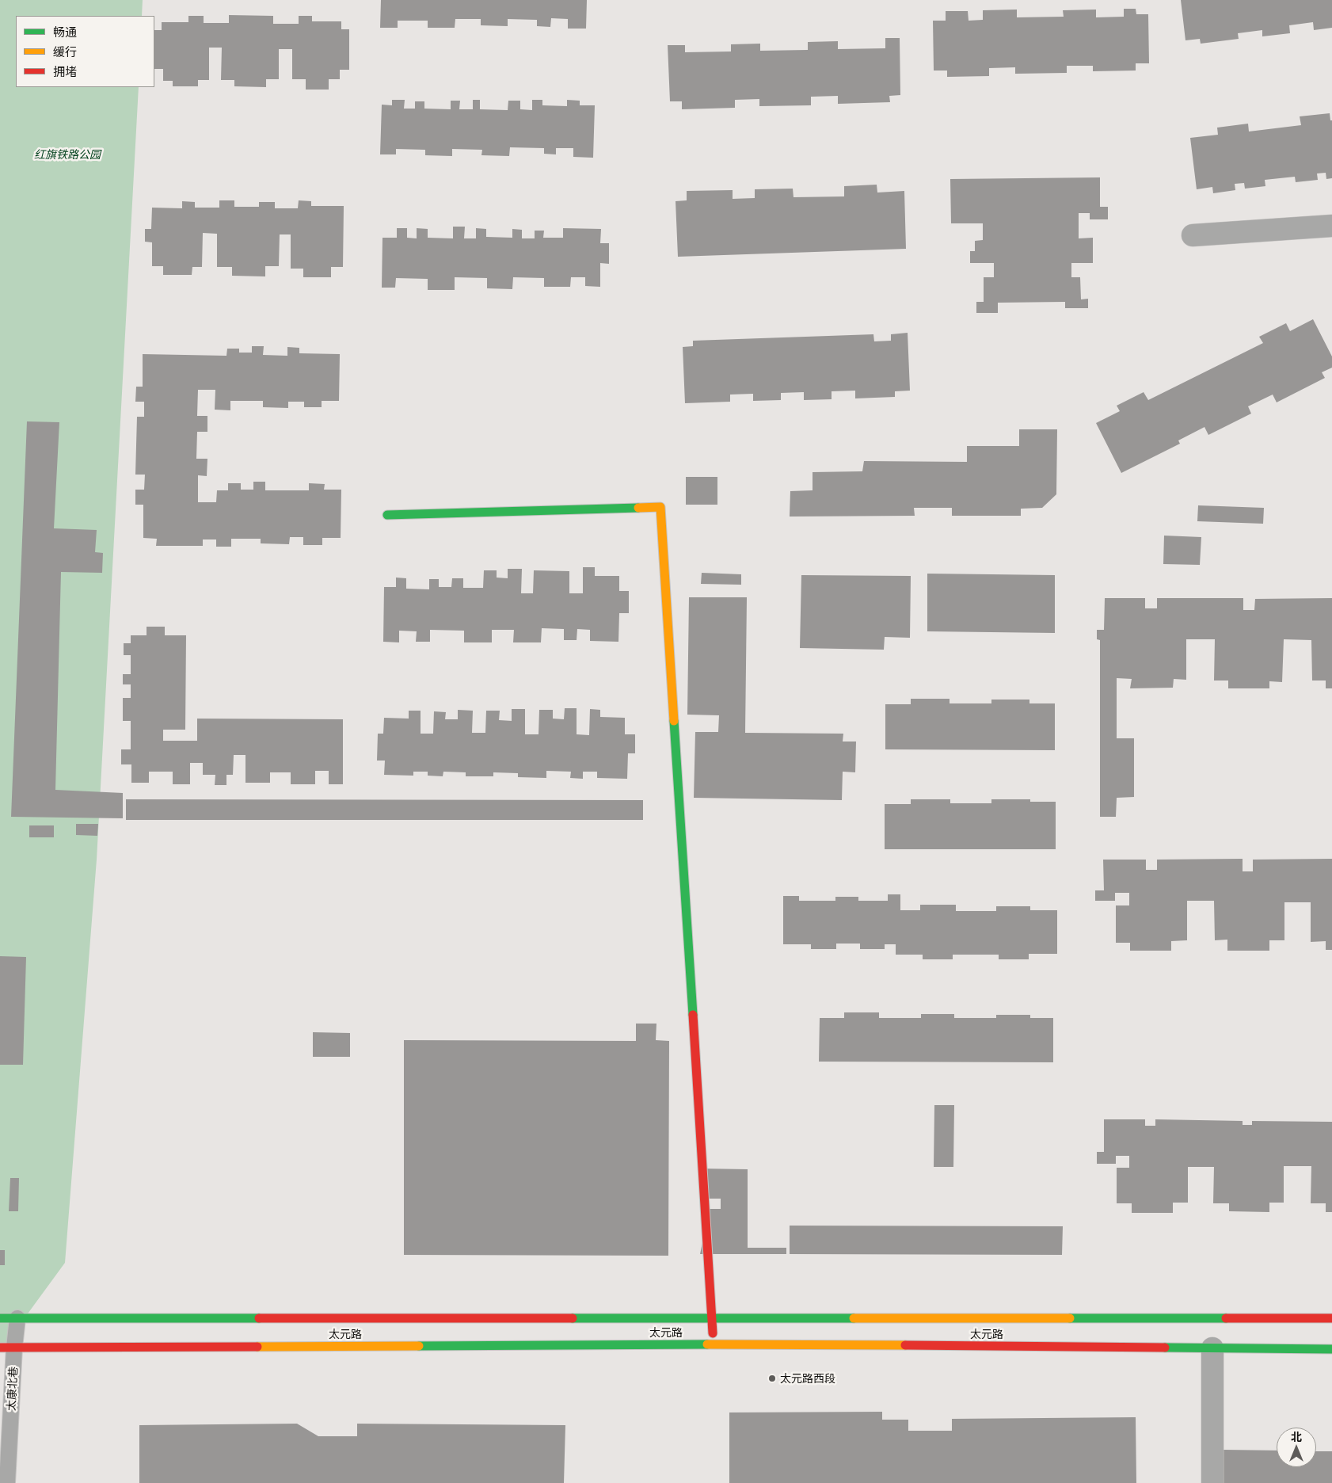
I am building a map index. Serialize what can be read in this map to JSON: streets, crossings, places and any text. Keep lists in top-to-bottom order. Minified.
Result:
{"streets":{"main road":["太元路"],"lane":["太康北巷"]},"crossings":[["太元路","太康北巷"]],"parks":["红旗铁路公园"],"places":["太元路西段"],"legend":["畅通","缓行","拥堵"],"north":"top"}
